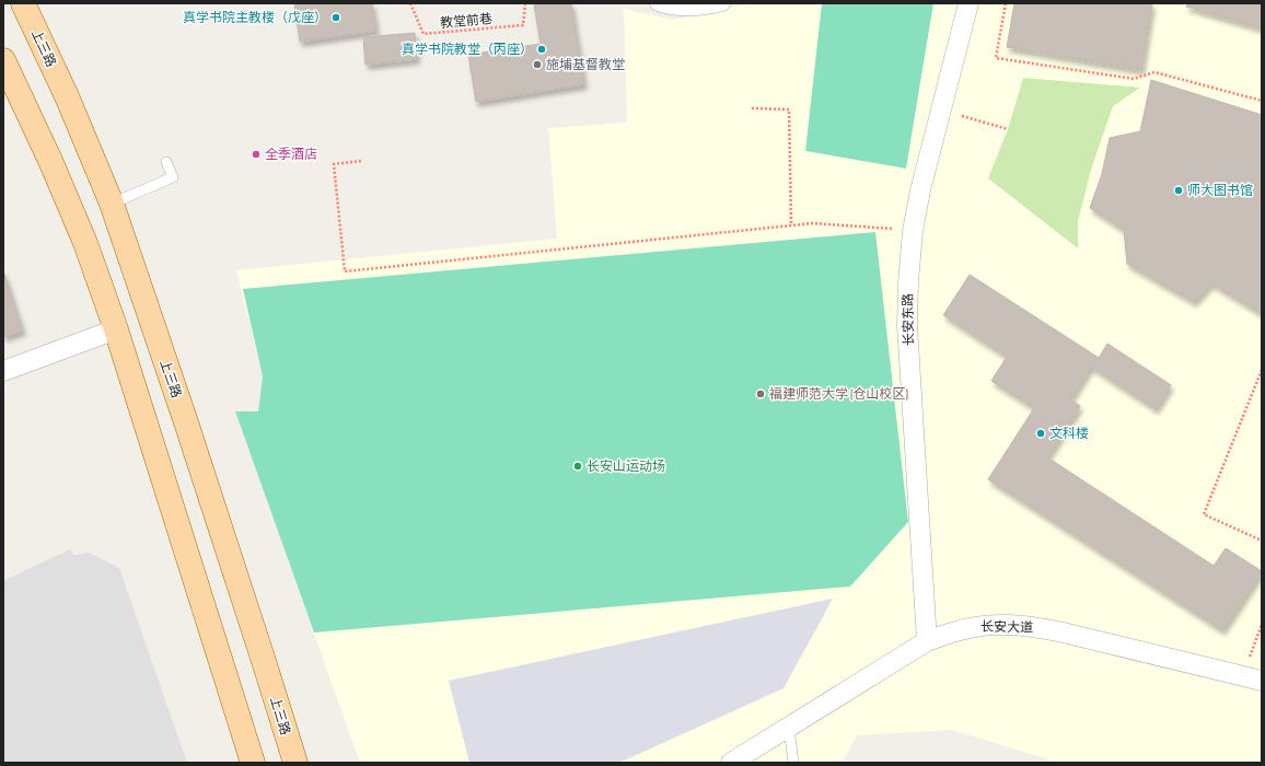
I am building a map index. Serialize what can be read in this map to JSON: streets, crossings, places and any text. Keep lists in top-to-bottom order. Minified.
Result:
{"streets":{"main road":["上三路"],"street":["长安东路","长安大道"],"path":["教堂前巷"]},"crossings":[["长安东路","长安大道"]],"places":["真学书院主教楼（戊座）","真学书院教堂（丙座）","施埔基督教堂","全季酒店","师大图书馆","福建师范大学 (仓山校区)","文科楼","长安山运动场"]}
